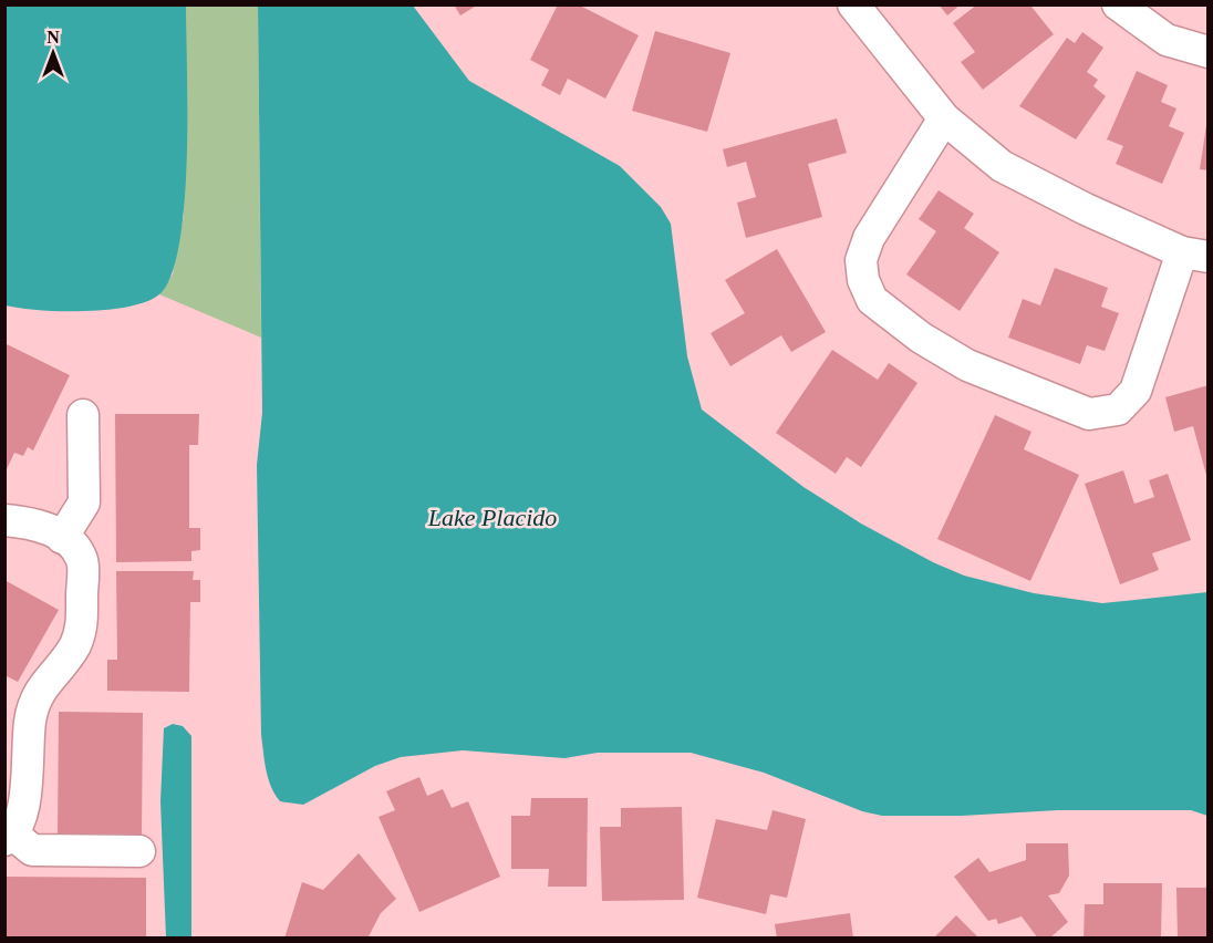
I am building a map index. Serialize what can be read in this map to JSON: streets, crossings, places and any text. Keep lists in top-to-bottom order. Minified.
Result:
{"water":["Lake Placido"],"north":"top"}
